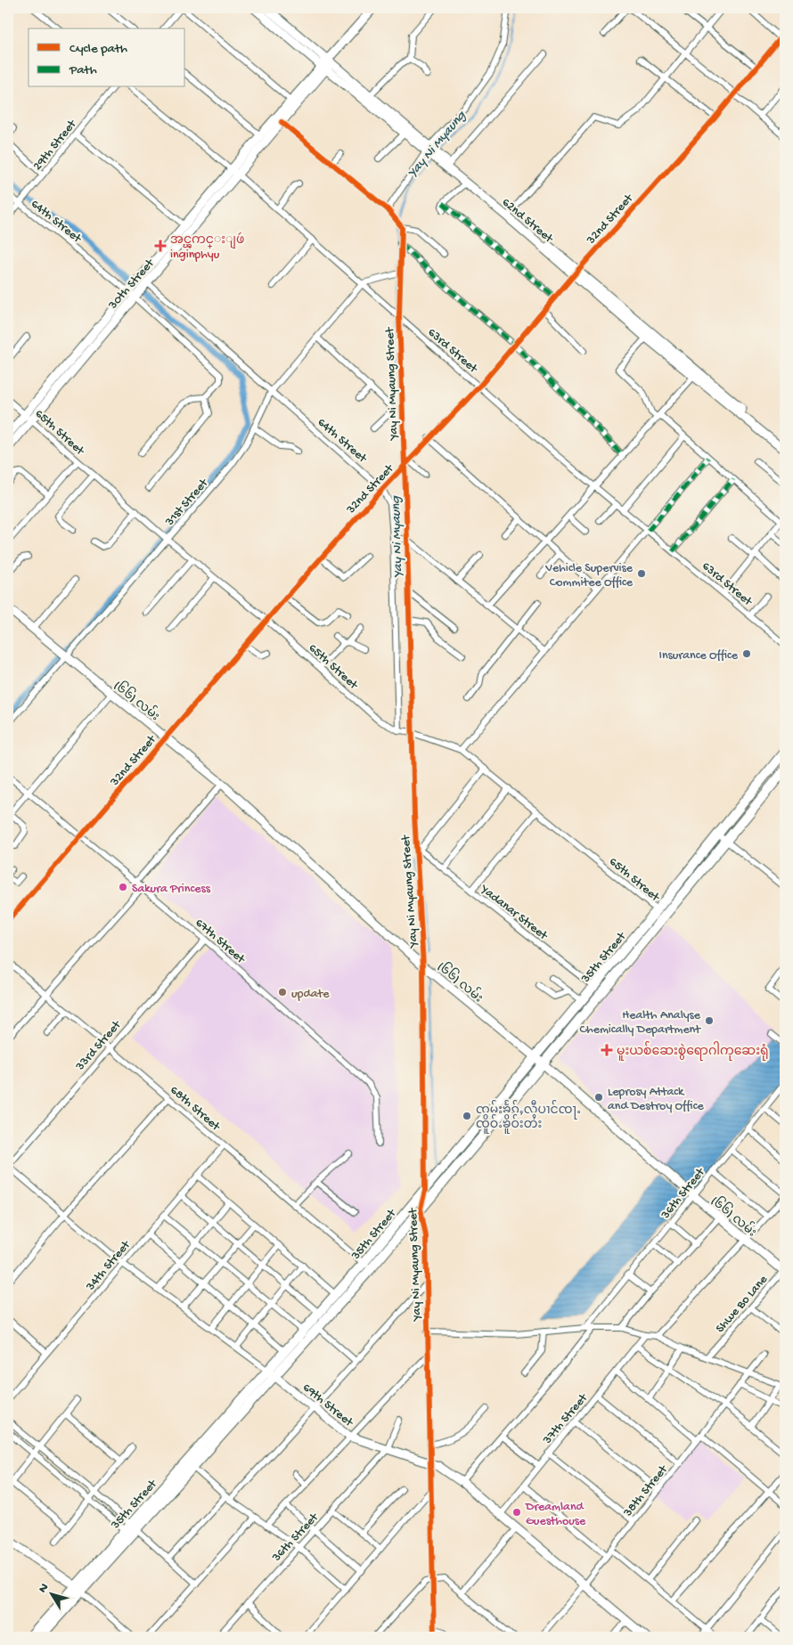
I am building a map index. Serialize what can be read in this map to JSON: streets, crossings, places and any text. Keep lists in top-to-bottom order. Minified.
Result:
{"streets":{"main road":["62nd Street","30th Street","(၆၆) လမ်း","35th Street","69th Street"],"street":["29th Street","32nd Street","64th Street","63rd Street","Yay Ni Myaung Street","65th Street","31st Street","Yadanar Street","67th Street","33rd Street","68th Street","36th Street","34th Street","Shwe Bo Lane","37th Street","38th Street"]},"crossings":[["29th Street","64th Street"],["32nd Street","62nd Street"],["32nd Street","64th Street"],["32nd Street","63rd Street"],["32nd Street","Yay Ni Myaung Street"],["32nd Street","65th Street"],["32nd Street","(၆၆) လမ်း"],["32nd Street","67th Street"],["62nd Street","30th Street"],["64th Street","30th Street"],["64th Street","Yay Ni Myaung Street"],["64th Street","31st Street"],["30th Street","63rd Street"],["30th Street","65th Street"],["63rd Street","Yay Ni Myaung Street"],["63rd Street","31st Street"],["Yay Ni Myaung Street","(၆၆) လမ်း"],["Yay Ni Myaung Street","Yadanar Street"],["Yay Ni Myaung Street","35th Street"],["Yay Ni Myaung Street","69th Street"],["65th Street","31st Street"],["65th Street","35th Street"],["31st Street","(၆၆) လမ်း"],["(၆၆) လမ်း","35th Street"],["(၆၆) လမ်း","36th Street"],["(၆၆) လမ်း","Shwe Bo Lane"],["Yadanar Street","35th Street"],["67th Street","33rd Street"],["35th Street","68th Street"],["35th Street","69th Street"],["33rd Street","68th Street"],["33rd Street","69th Street"],["68th Street","34th Street"],["36th Street","69th Street"],["34th Street","69th Street"],["69th Street","37th Street"],["69th Street","38th Street"]],"water":["Yay Ni Myaung"],"places":{"health":["အင္ၾကင္းျဖဴ inginphyu","မူးယစ်ဆေးစွဲရောဂါကုဆေးရုံ"],"other":["Vehicle Supervise Commitee Office","Insurance Office","Sakura Princess","update","Health Analyse Chemically Department","Leprosy Attack and Destroy Office","ၸုမ်းၶႅၵ်ႇလီပၢင်ၸႃႉ ၸိူဝ်ႉၶိူဝ်းတႆး","Dreamland Guesthouse"]},"legend":["Cycle path","Path"],"north":"top left"}
